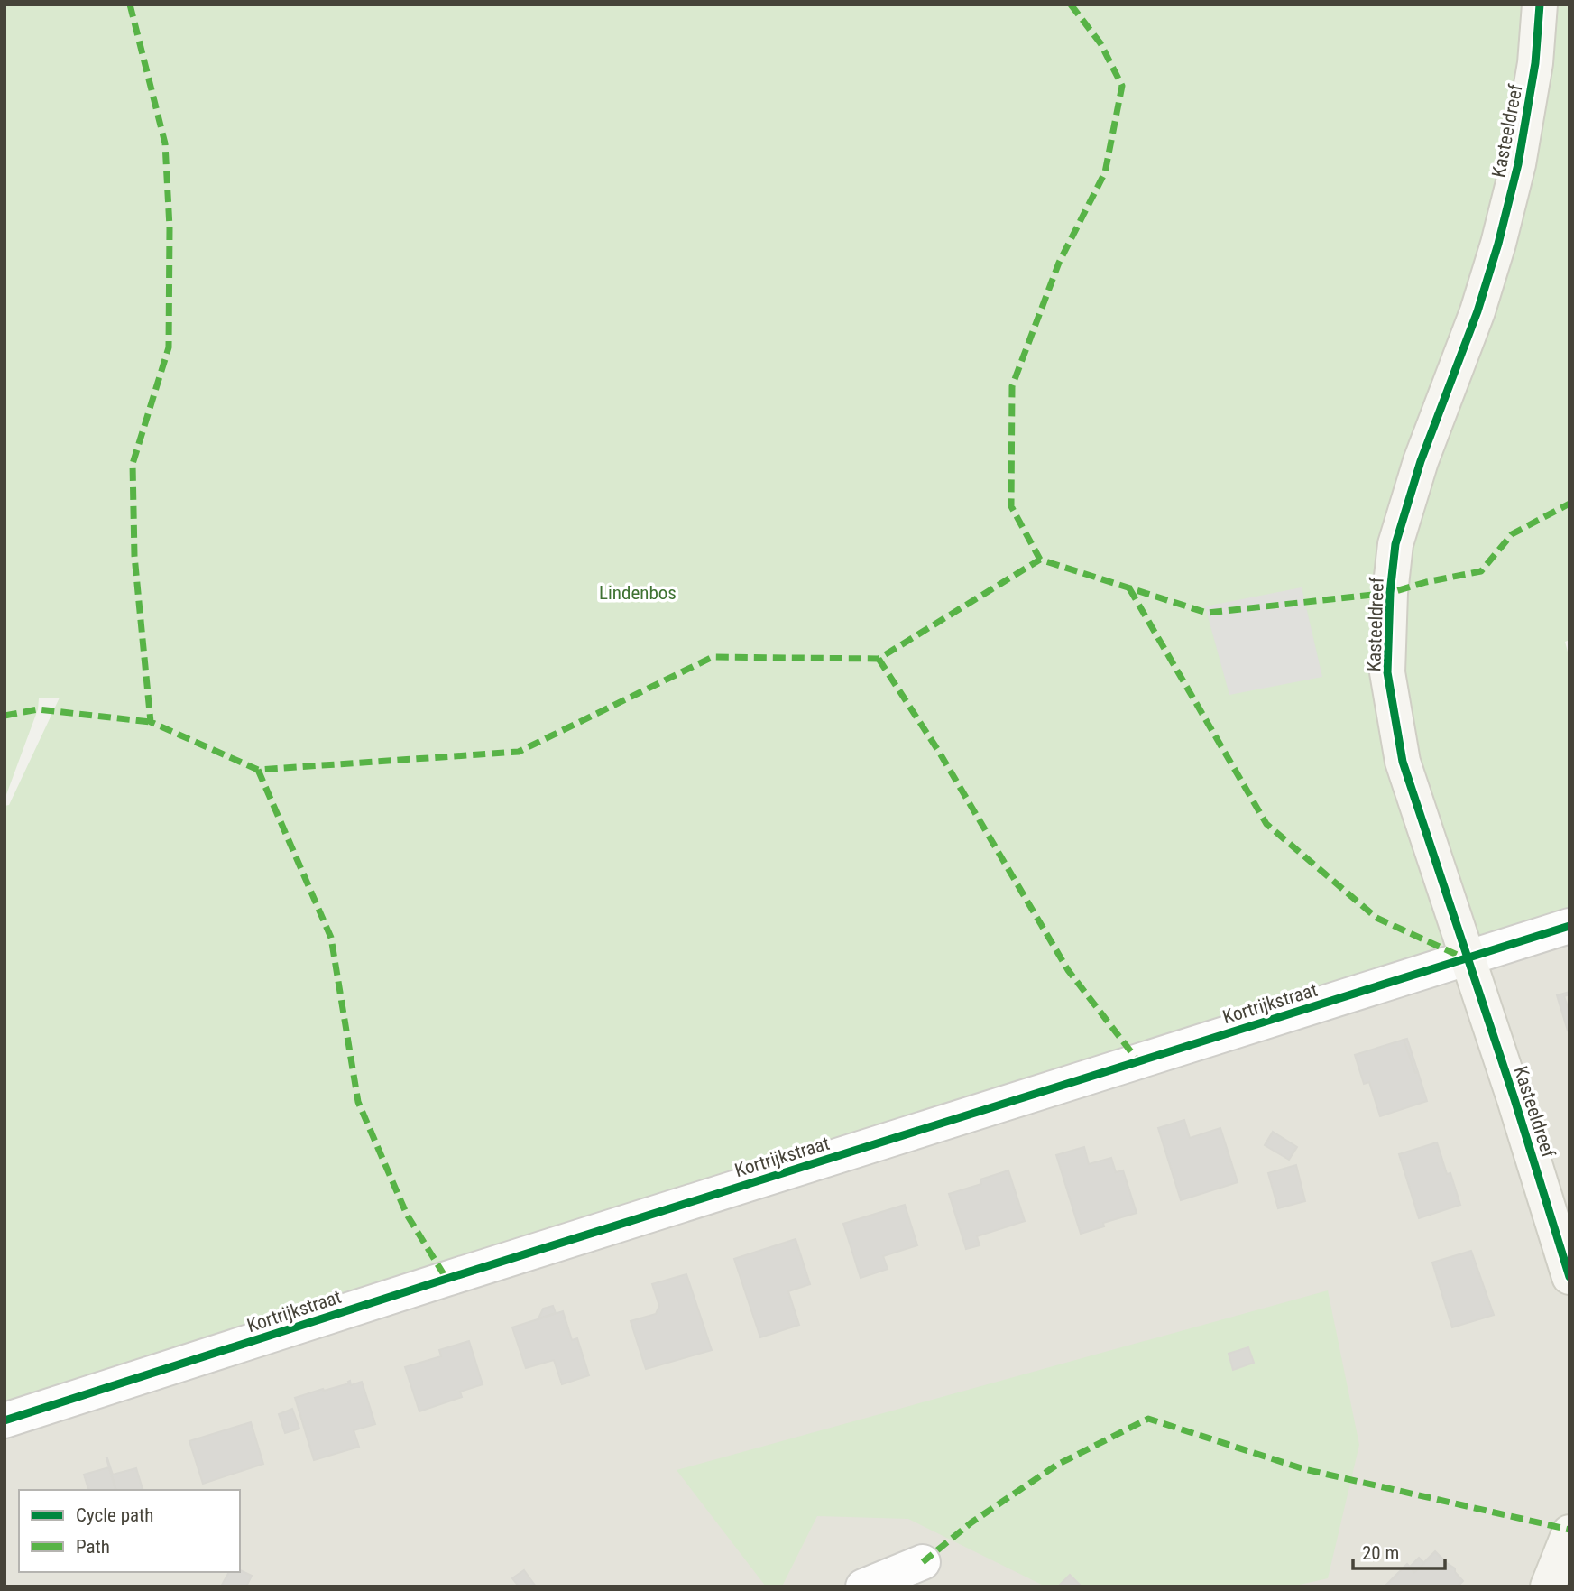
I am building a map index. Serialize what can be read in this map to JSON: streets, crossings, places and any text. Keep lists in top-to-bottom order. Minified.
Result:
{"streets":{"street":["Kasteeldreef","Kortrijkstraat"]},"crossings":[["Kasteeldreef","Kortrijkstraat"]],"parks":["Lindenbos"],"legend":["Cycle path","Path"],"scale_bar":"20 m"}
